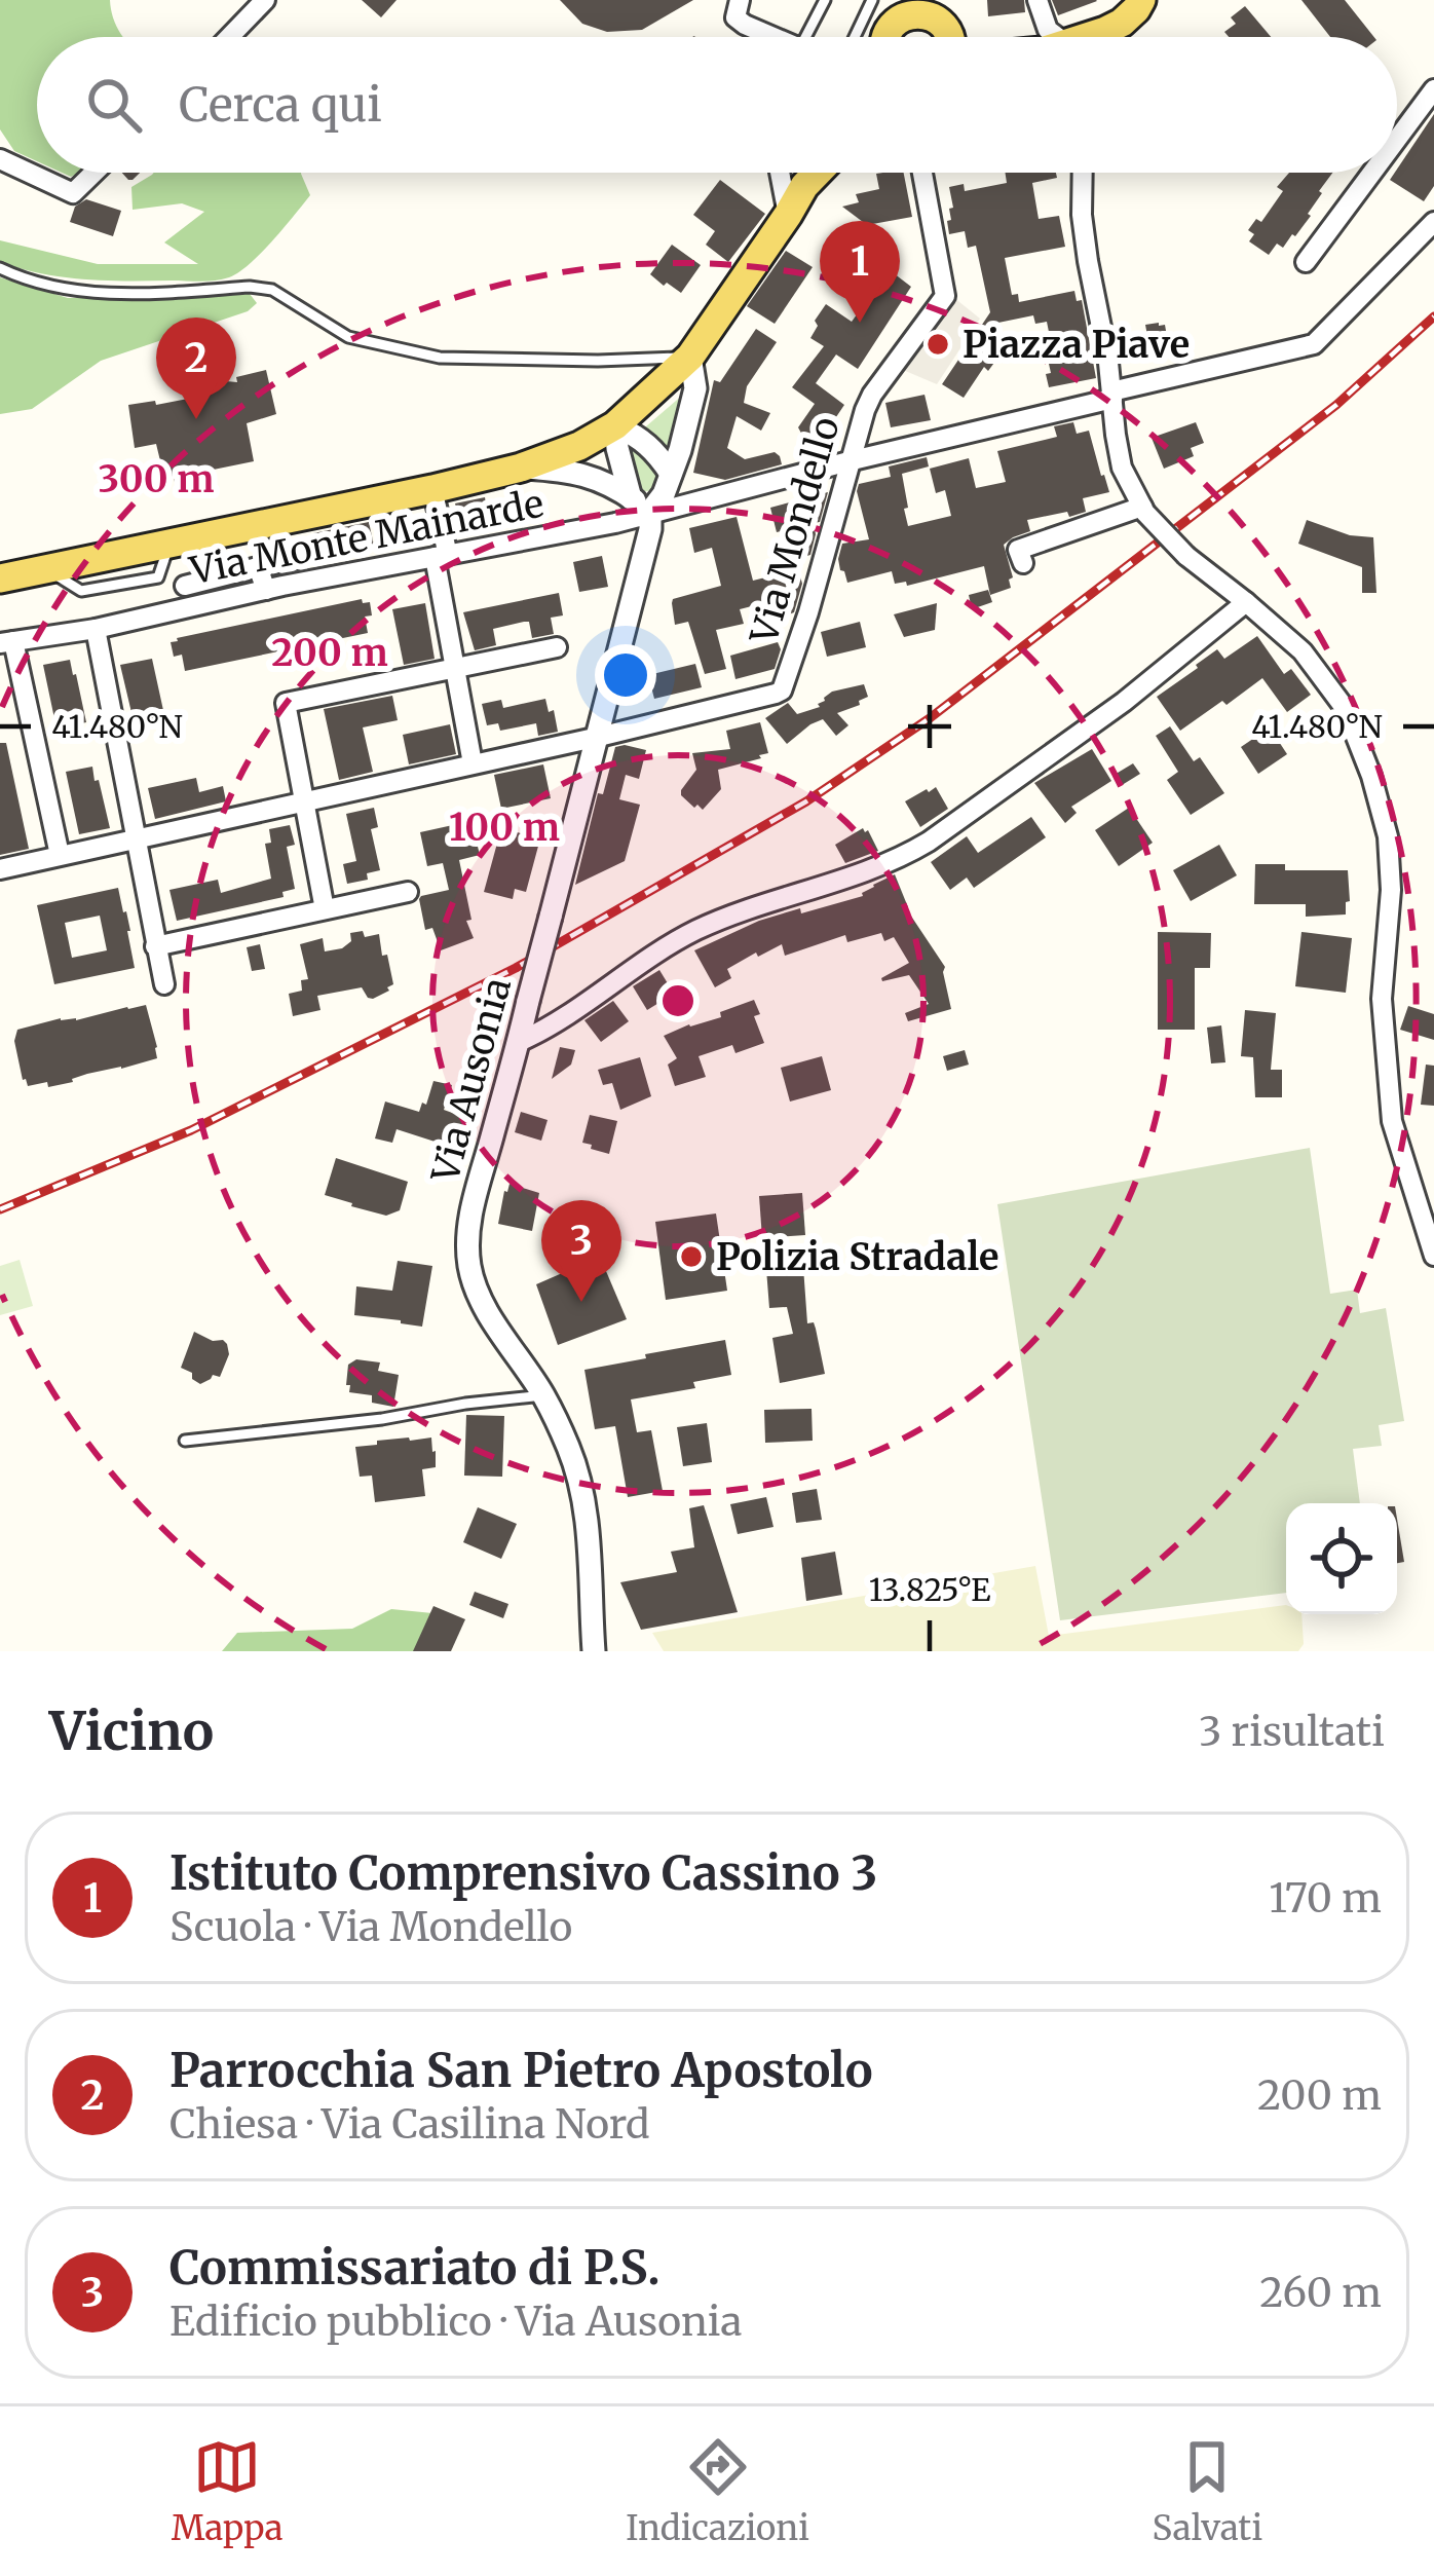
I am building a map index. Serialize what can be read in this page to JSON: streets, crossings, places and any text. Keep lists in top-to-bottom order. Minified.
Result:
{"streets":{"street":["Via Mondello","Via Monte Mainarde","Via Ausonia"]},"crossings":[["Via Mondello","Via Monte Mainarde"],["Via Mondello","Via Ausonia"],["Via Monte Mainarde","Via Ausonia"]],"places":["Piazza Piave","Polizia Stradale"],"page":{"search":"Cerca qui","pins":["1","2","3"],"heading":["Vicino","3 risultati"],"list":[{"mark":"1","name":"Istituto Comprensivo Cassino 3","note":"Scuola · Via Mondello","value":"170 m"},{"mark":"2","name":"Parrocchia San Pietro Apostolo","note":"Chiesa · Via Casilina Nord","value":"200 m"},{"mark":"3","name":"Commissariato di P.S.","note":"Edificio pubblico · Via Ausonia","value":"260 m"}],"nav":["Mappa","Indicazioni","Salvati"]},"coordinates":["41.480°N","13.825°E"],"rings":["300 m","200 m","100 m"]}
